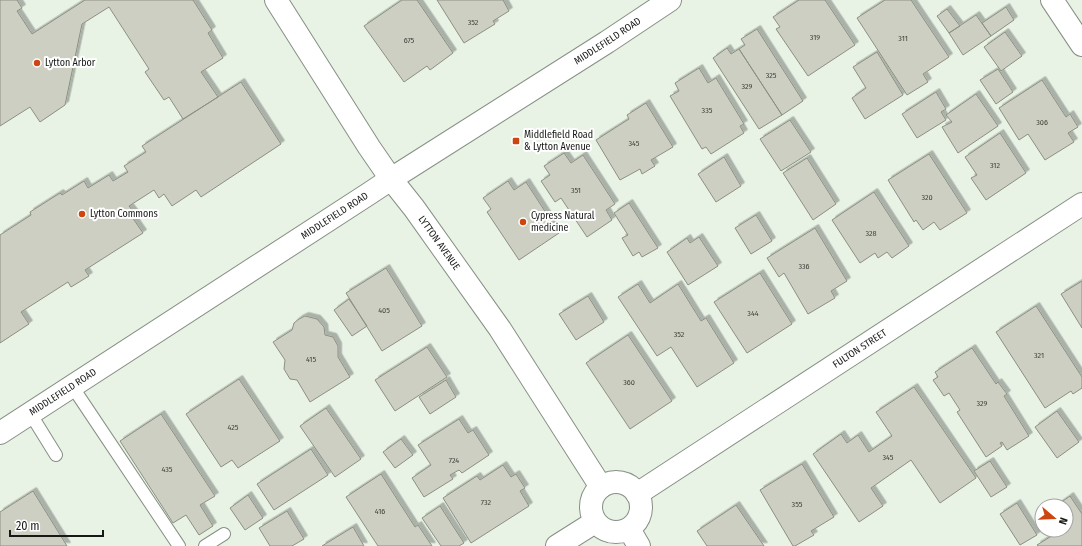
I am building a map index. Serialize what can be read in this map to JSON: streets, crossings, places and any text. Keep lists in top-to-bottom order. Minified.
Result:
{"streets":{"street":["MIDDLEFIELD ROAD","LYTTON AVENUE","FULTON STREET"]},"crossings":[["MIDDLEFIELD ROAD","LYTTON AVENUE"],["LYTTON AVENUE","FULTON STREET"]],"places":{"other":["Lytton Arbor","Lytton Commons","Cypress Natural medicine"],"transit":["Middlefield Road & Lytton Avenue"]},"house_numbers":["352","319","311","675","325","329","335","306","345","312","351","320","328","336","405","344","352","321","415","360","329","425","345","724","435","732","355","416"],"scale_bar":"20 m","north":"right"}
